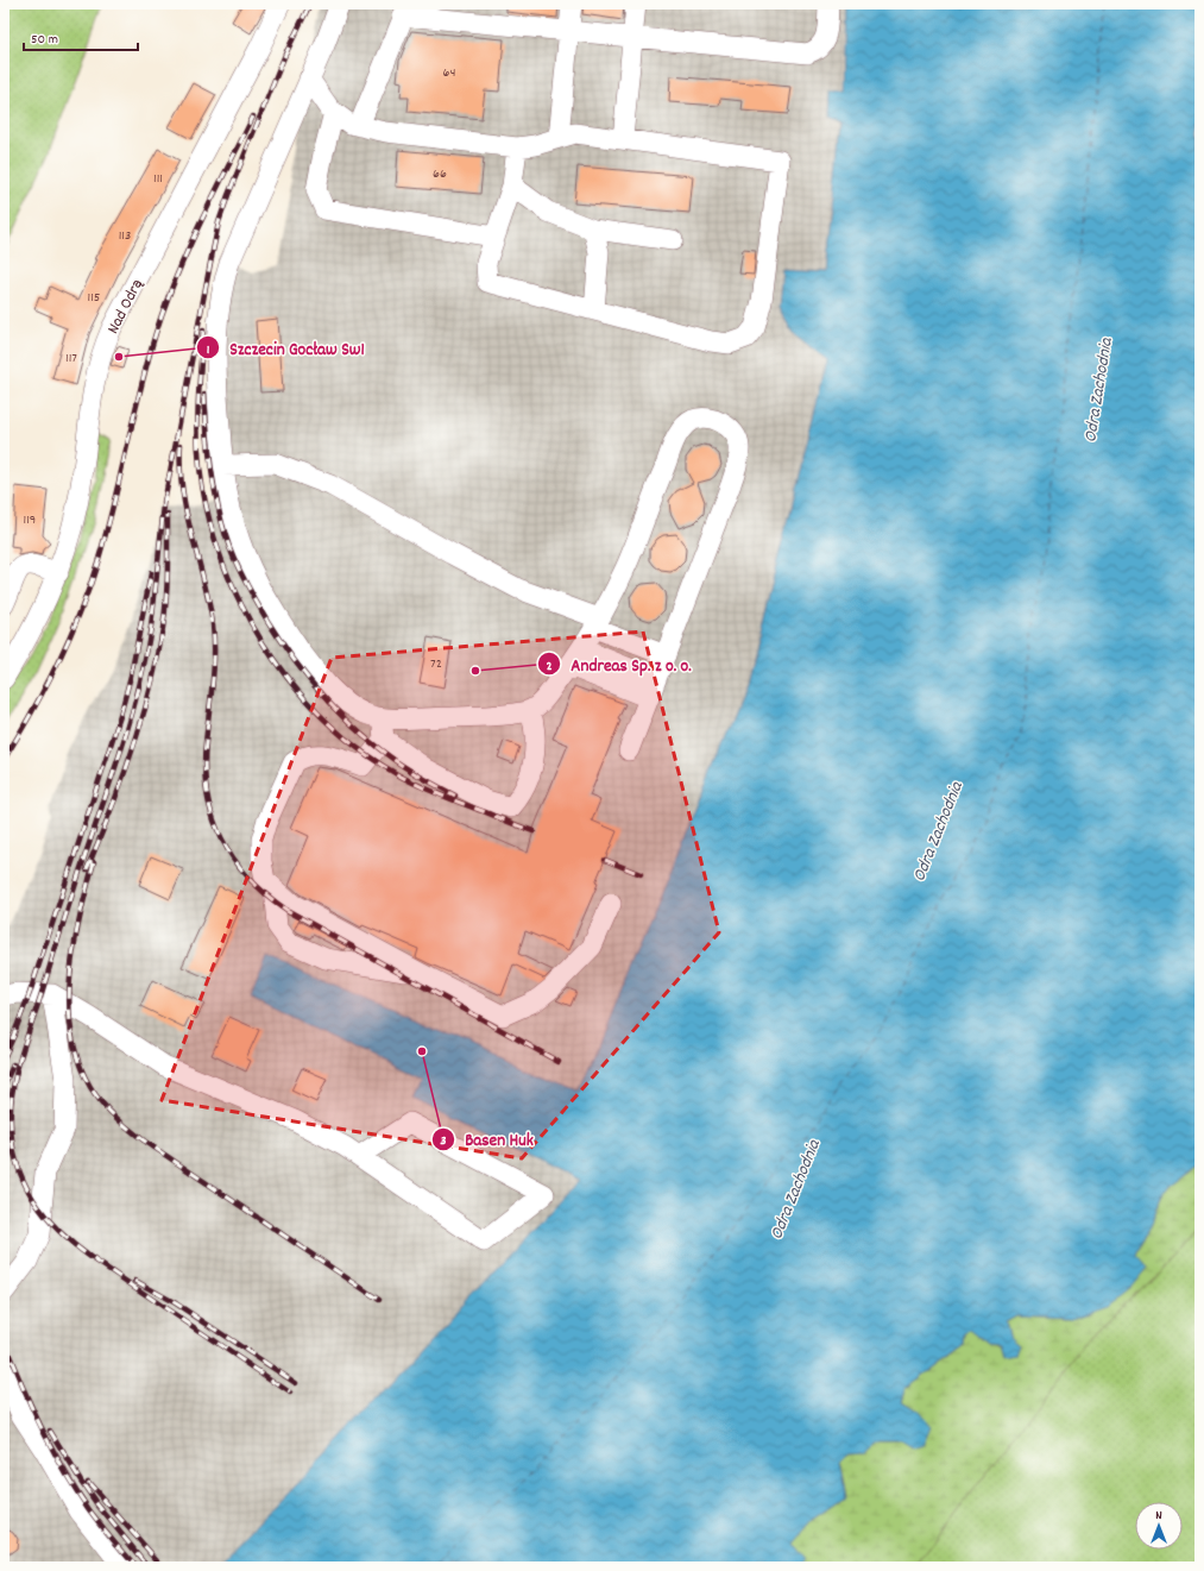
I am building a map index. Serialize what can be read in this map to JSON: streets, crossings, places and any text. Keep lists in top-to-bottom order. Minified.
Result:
{"streets":{"street":["Nad Odrą"]},"water":["Odra Zachodnia"],"places":["Szczecin Gocław Sw1","Andreas Sp. z o. o.","Basen Huk"],"house_numbers":["64","66","111","113","115","117","119","72"],"scale_bar":"50 m","north":"top"}
